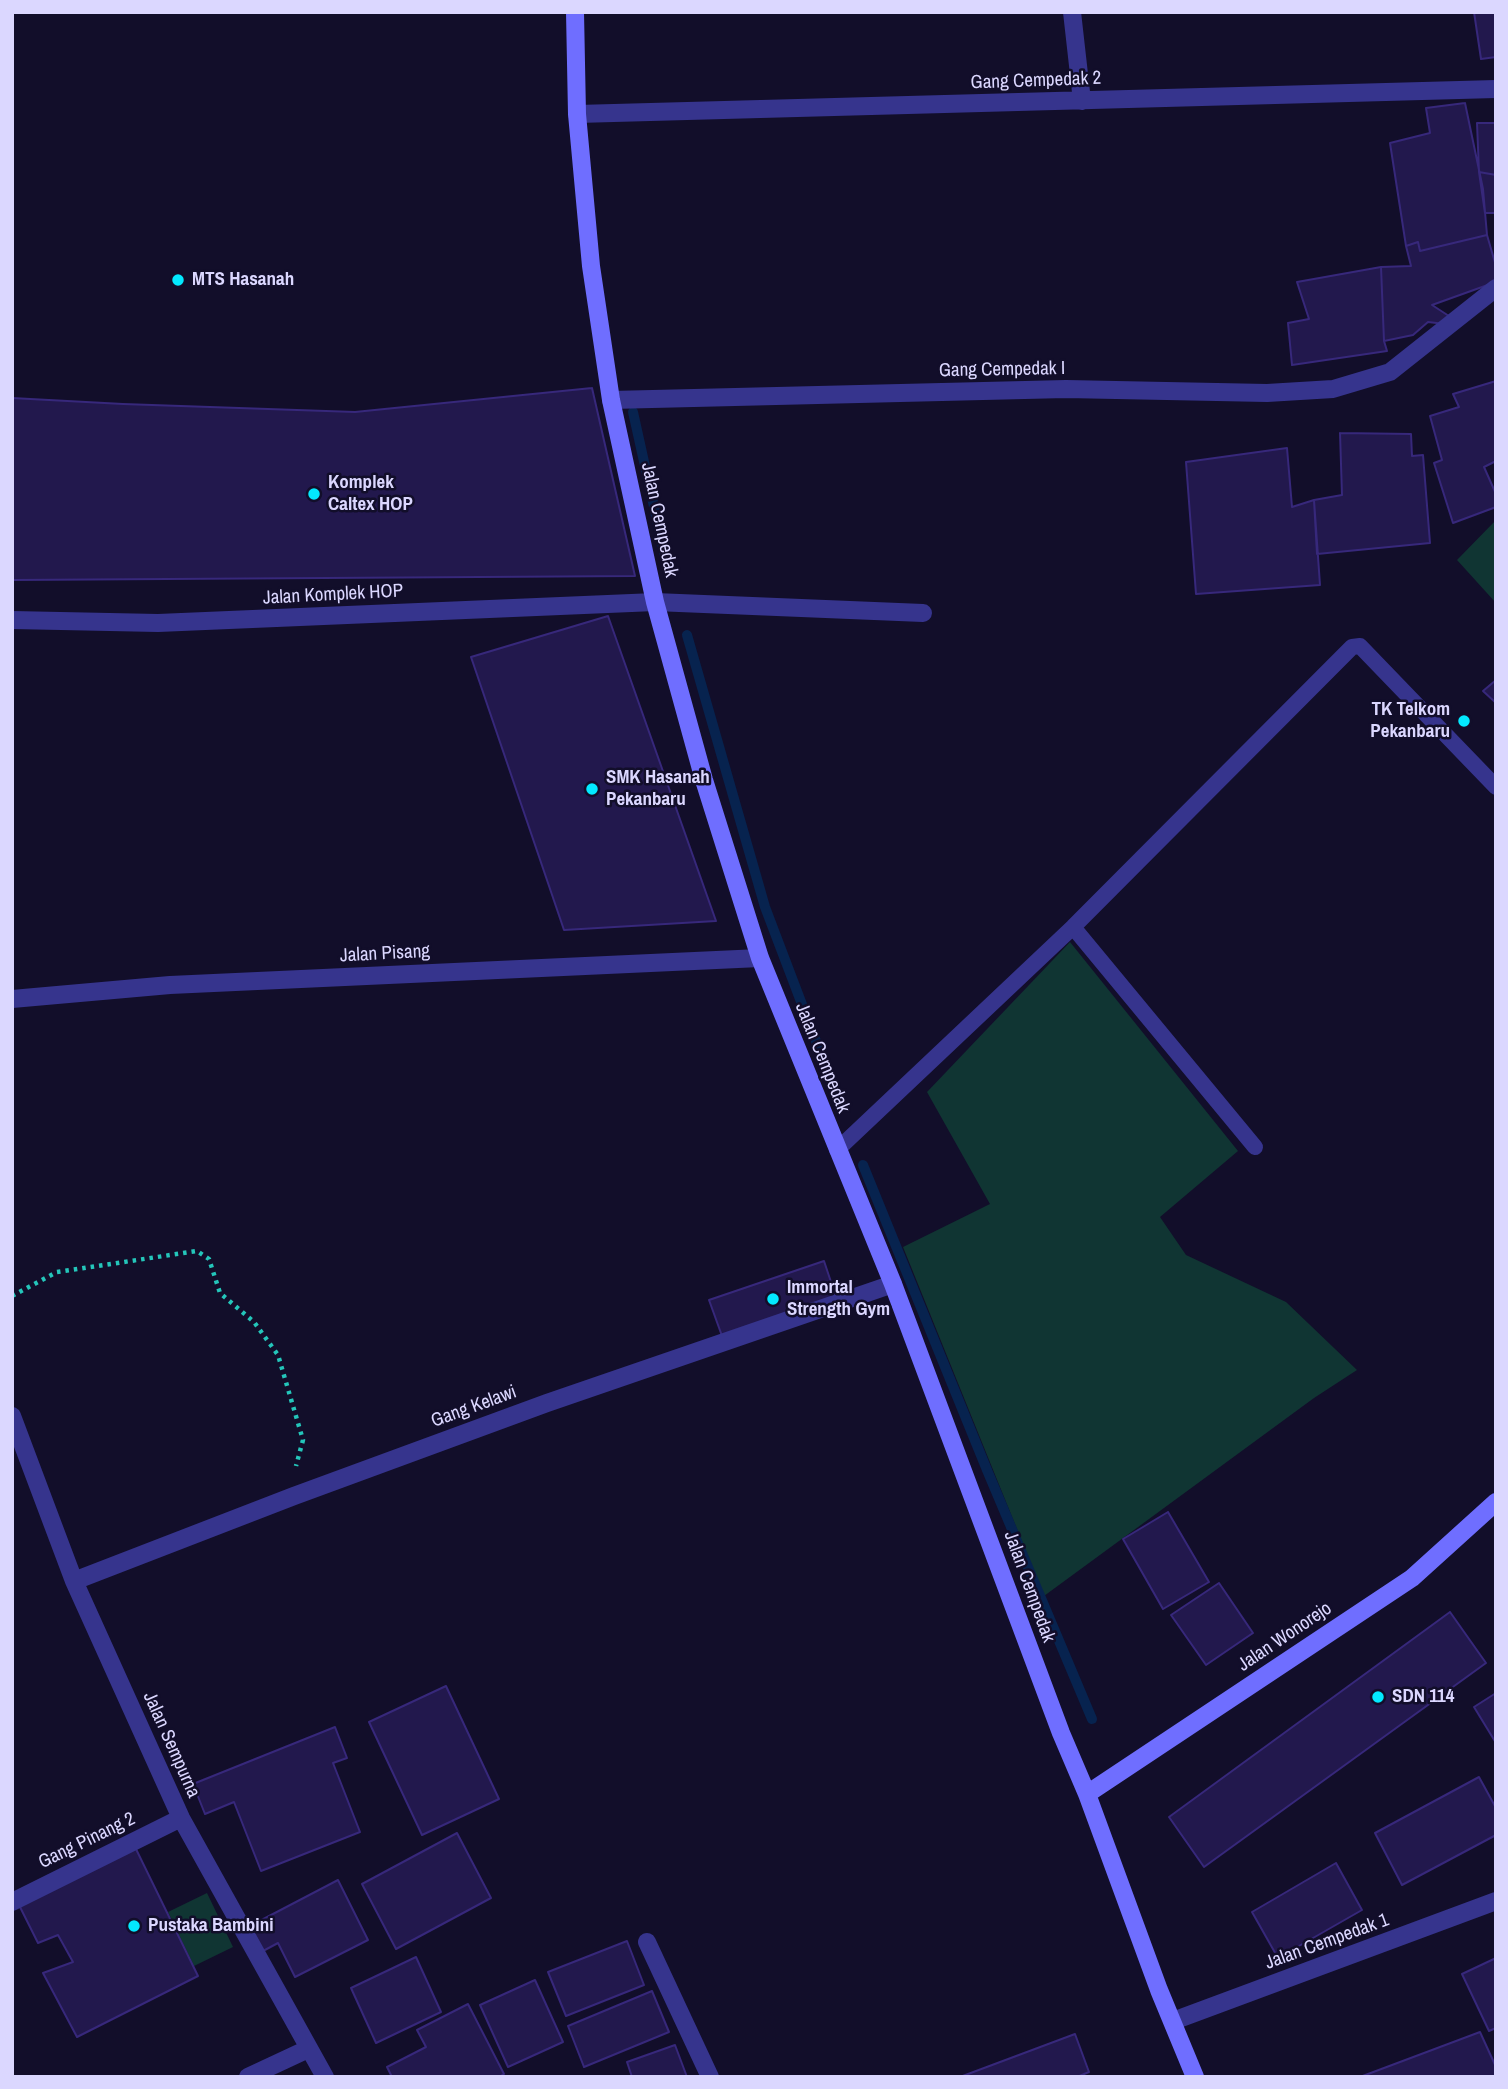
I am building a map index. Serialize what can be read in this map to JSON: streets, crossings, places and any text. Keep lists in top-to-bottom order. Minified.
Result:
{"streets":{"street":["Gang Cempedak 2","Gang Cempedak I","Jalan Cempedak","Jalan Komplek HOP","Jalan Pisang","Gang Kelawi","Jalan Wonorejo","Jalan Sempurna","Gang Pinang 2","Jalan Cempedak 1"]},"crossings":[["Gang Cempedak 2","Jalan Cempedak"],["Gang Cempedak I","Jalan Cempedak"],["Jalan Cempedak","Jalan Komplek HOP"],["Jalan Cempedak","Jalan Pisang"],["Jalan Cempedak","Gang Kelawi"],["Jalan Cempedak","Jalan Wonorejo"],["Jalan Cempedak","Jalan Cempedak 1"],["Gang Kelawi","Jalan Sempurna"],["Jalan Sempurna","Gang Pinang 2"]],"places":["MTS Hasanah","Komplek Caltex HOP","TK Telkom Pekanbaru","SMK Hasanah Pekanbaru","Immortal Strength Gym","SDN 114","Pustaka Bambini"]}
